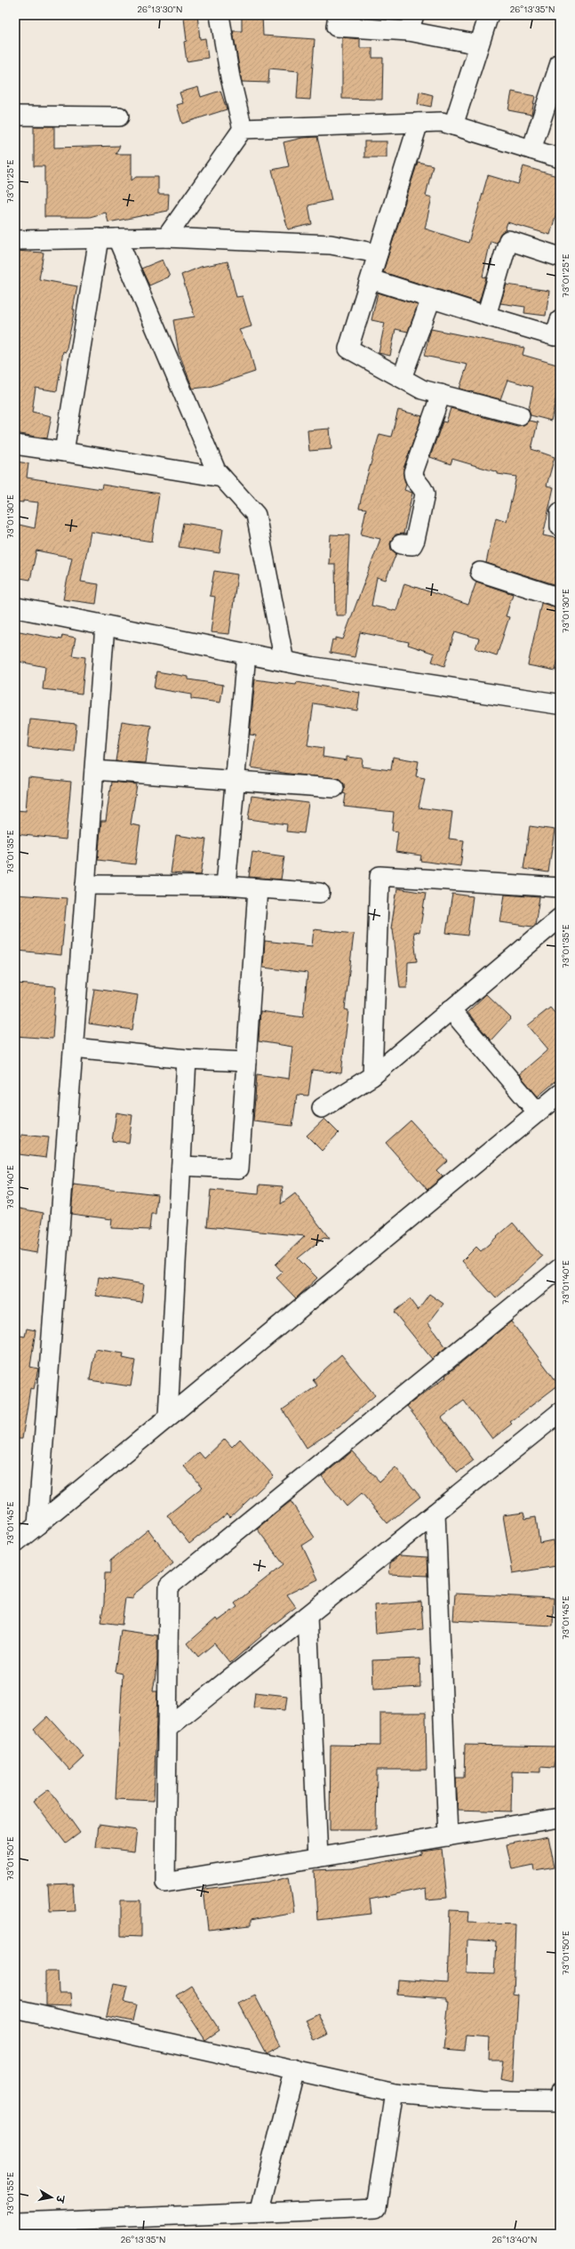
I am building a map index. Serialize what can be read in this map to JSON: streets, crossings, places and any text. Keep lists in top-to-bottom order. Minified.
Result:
{"north":"right","coordinates":["26°13'30\"N","26°13'35\"N","73°01'25\"E","73°01'30\"E","73°01'35\"E","73°01'40\"E","73°01'45\"E","73°01'50\"E","73°01'55\"E","26°13'40\"N"]}
